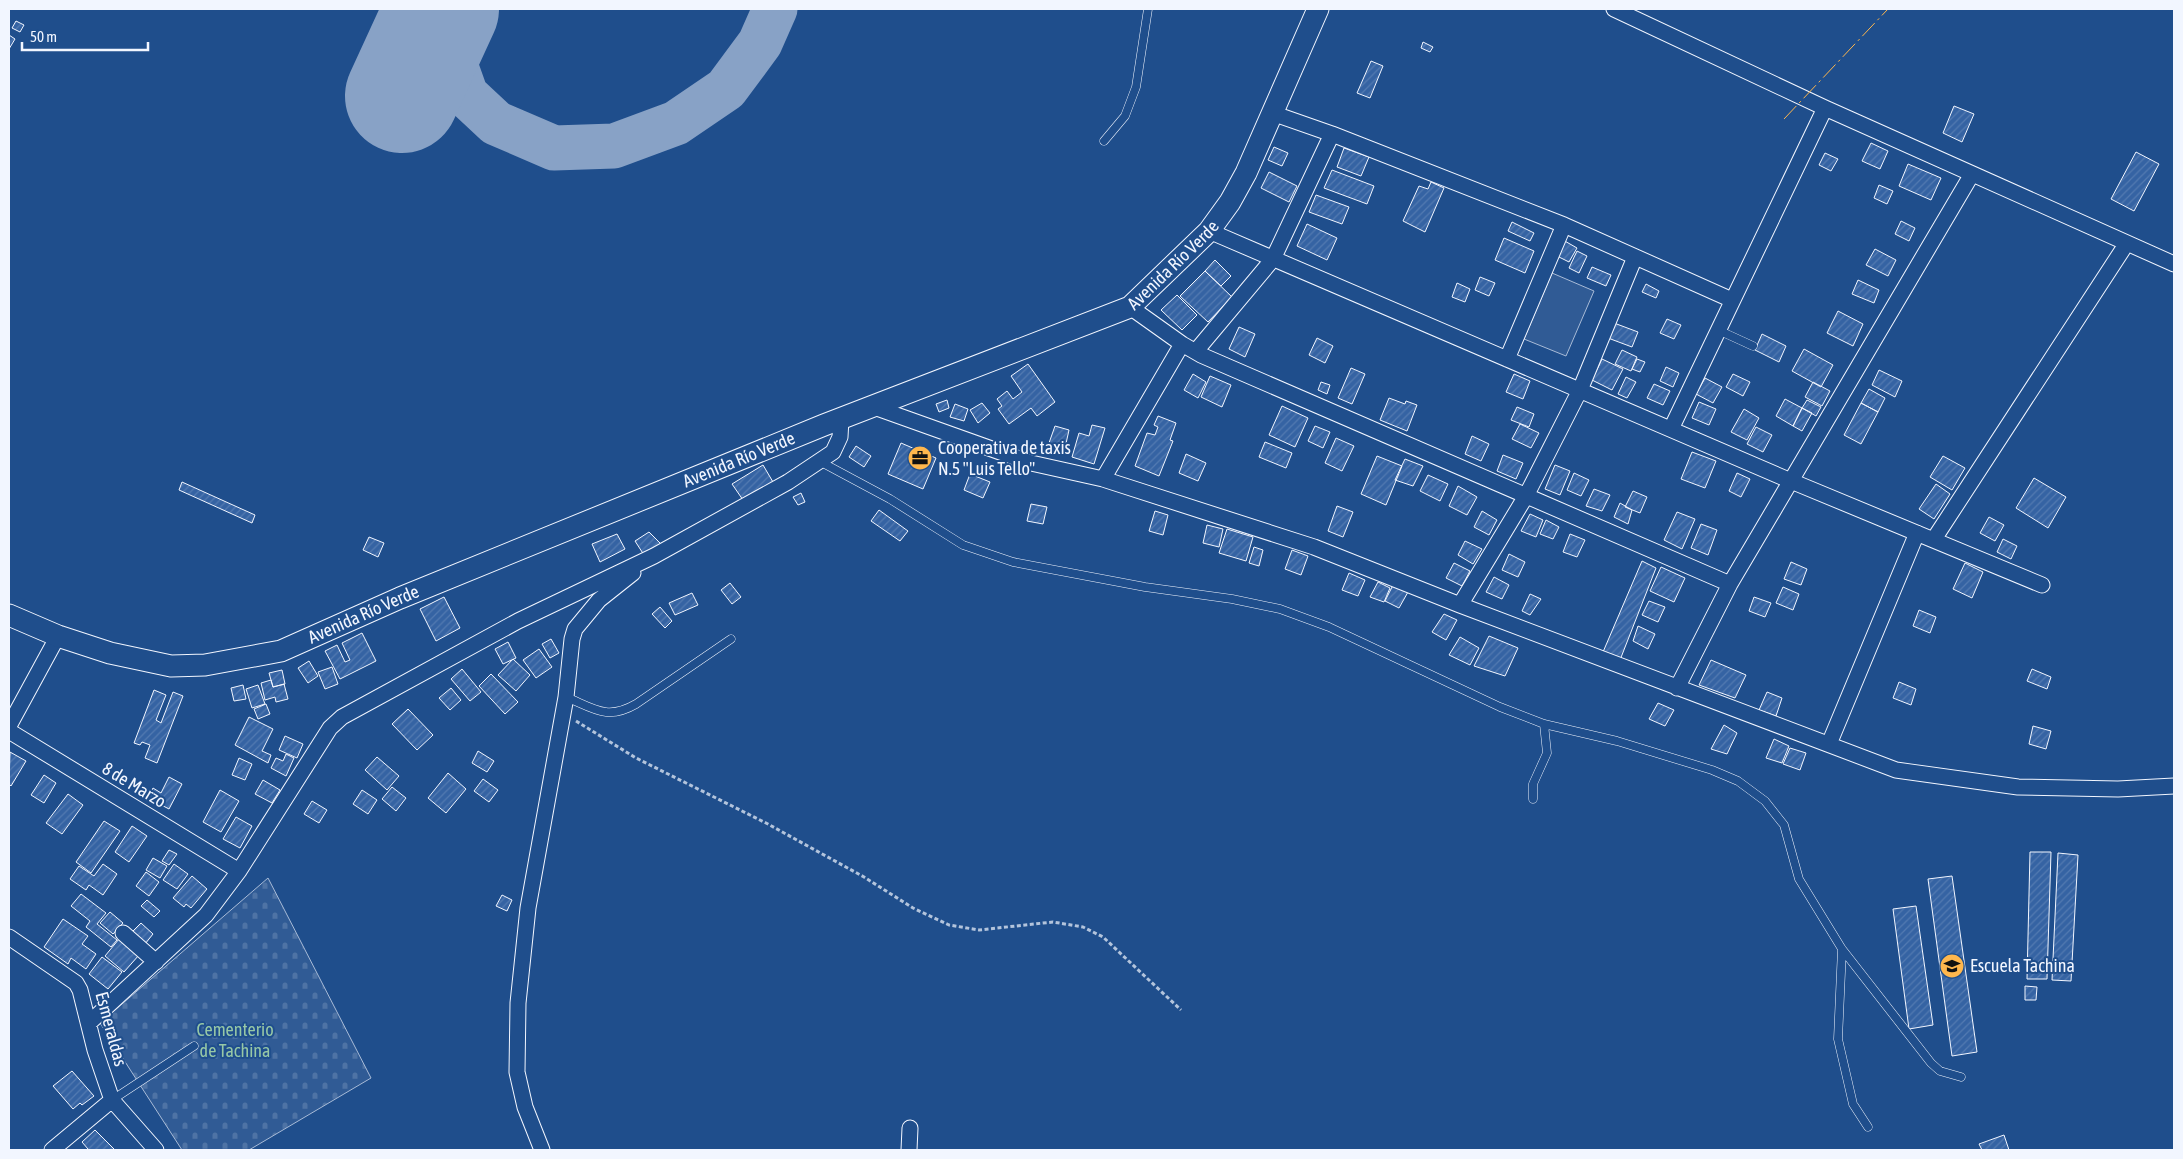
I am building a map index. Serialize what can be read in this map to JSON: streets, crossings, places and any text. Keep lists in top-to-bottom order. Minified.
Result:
{"streets":{"main road":["Avenida Río Verde"],"street":["8 de Marzo","Esmeraldas"]},"parks":["Cementerio de Tachina"],"places":{"office":["Cooperativa de taxis N.5 \"Luis Tello\""],"school or university":["Escuela Tachina"]},"scale_bar":"50 m"}
